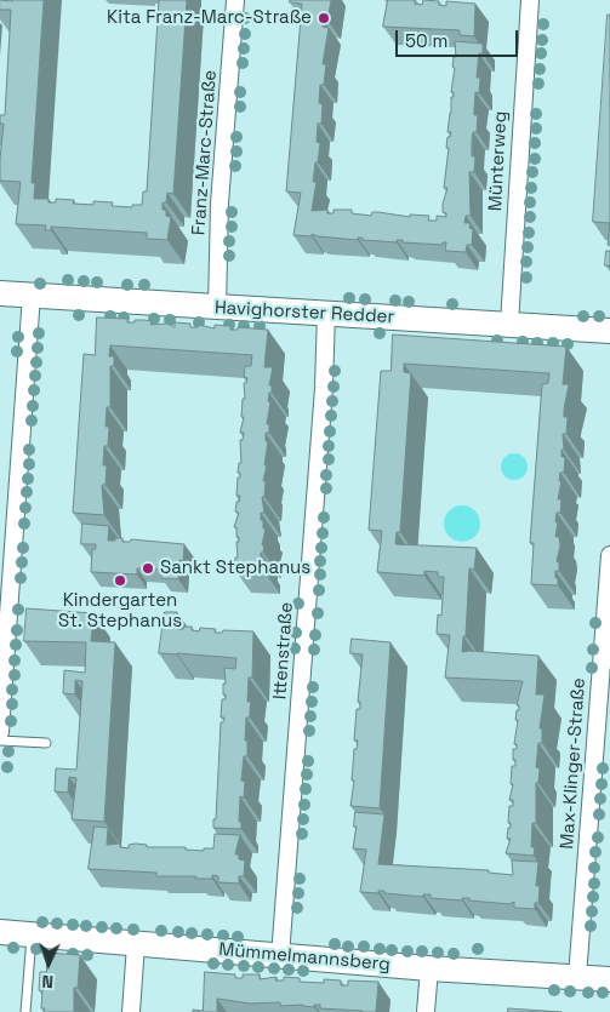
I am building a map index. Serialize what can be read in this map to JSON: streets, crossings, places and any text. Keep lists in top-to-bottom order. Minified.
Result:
{"streets":{"street":["Franz-Marc-Straße","Münterweg","Havighorster Redder","Ittenstraße","Max-Klinger-Straße","Mümmelmannsberg"]},"crossings":[["Franz-Marc-Straße","Havighorster Redder"],["Münterweg","Havighorster Redder"],["Havighorster Redder","Ittenstraße"],["Ittenstraße","Mümmelmannsberg"],["Max-Klinger-Straße","Mümmelmannsberg"]],"places":["Kita Franz-Marc-Straße","Sankt Stephanus","Kindergarten St. Stephanus"],"scale_bar":"50 m","north":"bottom"}
